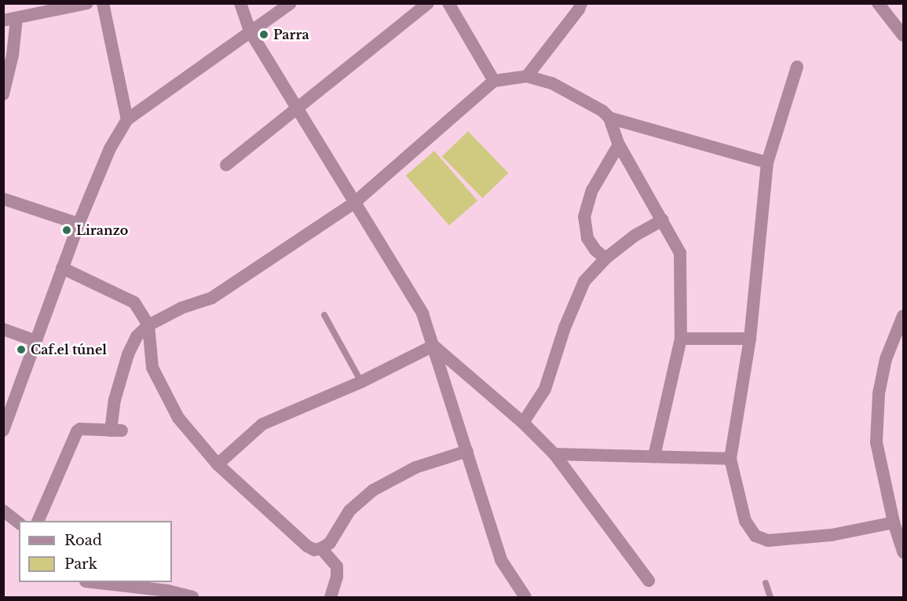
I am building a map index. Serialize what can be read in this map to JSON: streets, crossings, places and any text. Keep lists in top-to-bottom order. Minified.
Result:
{"places":["Parra","Liranzo","Caf.el túnel"],"legend":["Road","Park"]}
